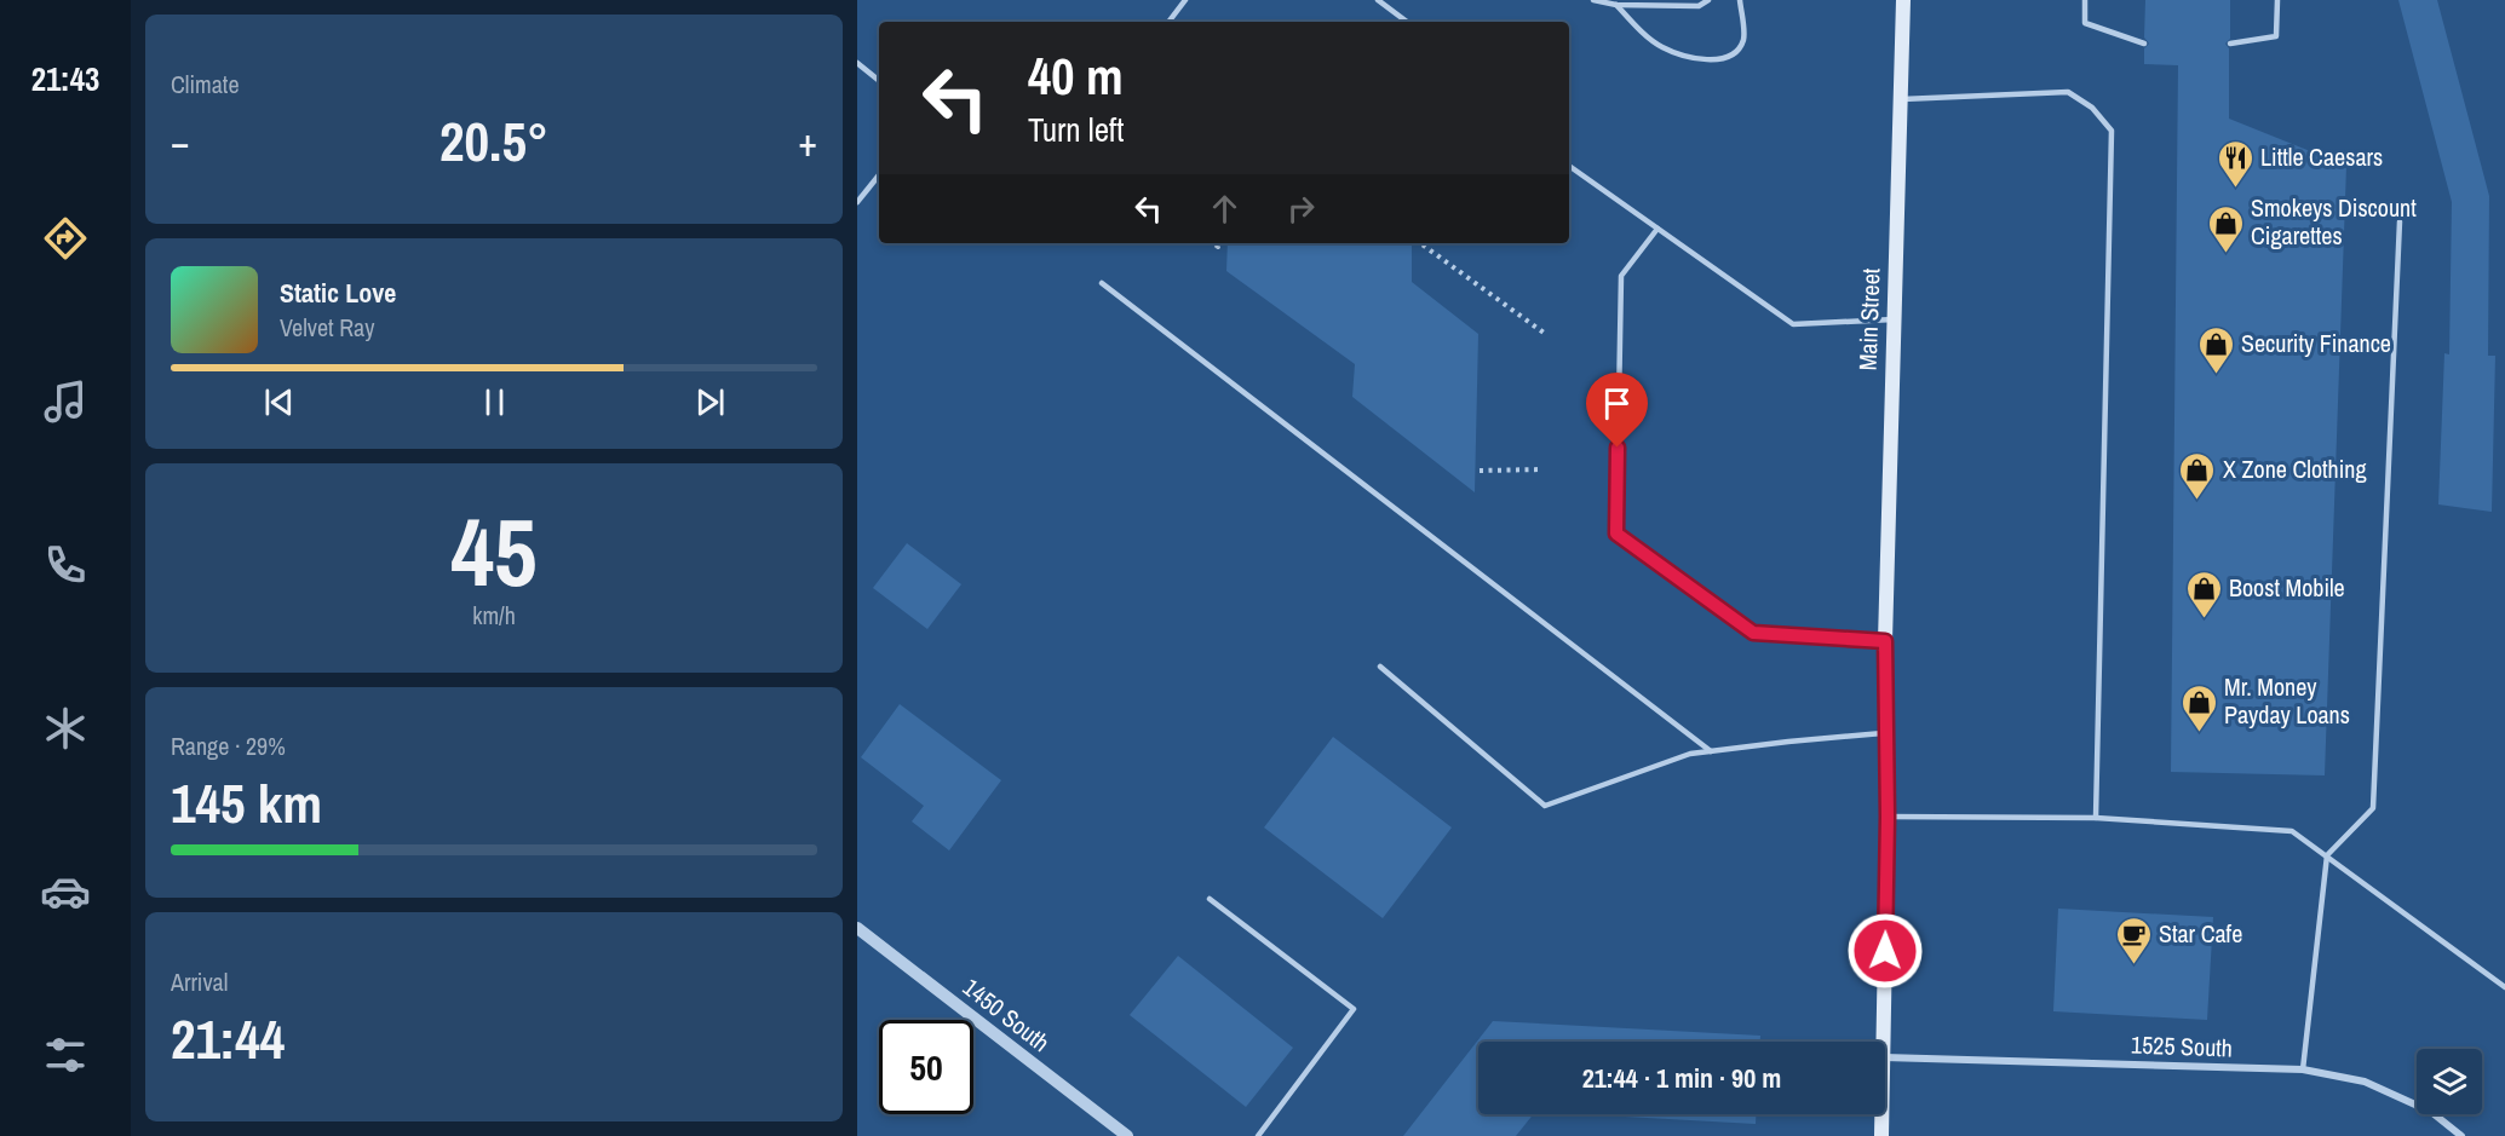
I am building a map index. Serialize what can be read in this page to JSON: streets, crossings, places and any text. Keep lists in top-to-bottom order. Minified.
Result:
{"streets":{"main road":["Main Street"],"street":["1450 South","1525 South"]},"places":{"restaurant":["Little Caesars"],"shop":["Smokeys Discount Cigarettes","Security Finance","X Zone Clothing","Boost Mobile","Mr. Money Payday Loans"],"cafe":["Star Cafe"]},"page":{"tabs":"21:43","tile":["Climate",["45","km/h"],["Range · 29%","145 km"],["Arrival","21:44"]],"turn":["40 m","Turn left"],"heat":["−","20.5°","+"],"song":["Static Love","Velvet Ray"],"limit":"50","trip":"21:44 · 1 min · 90 m"}}
